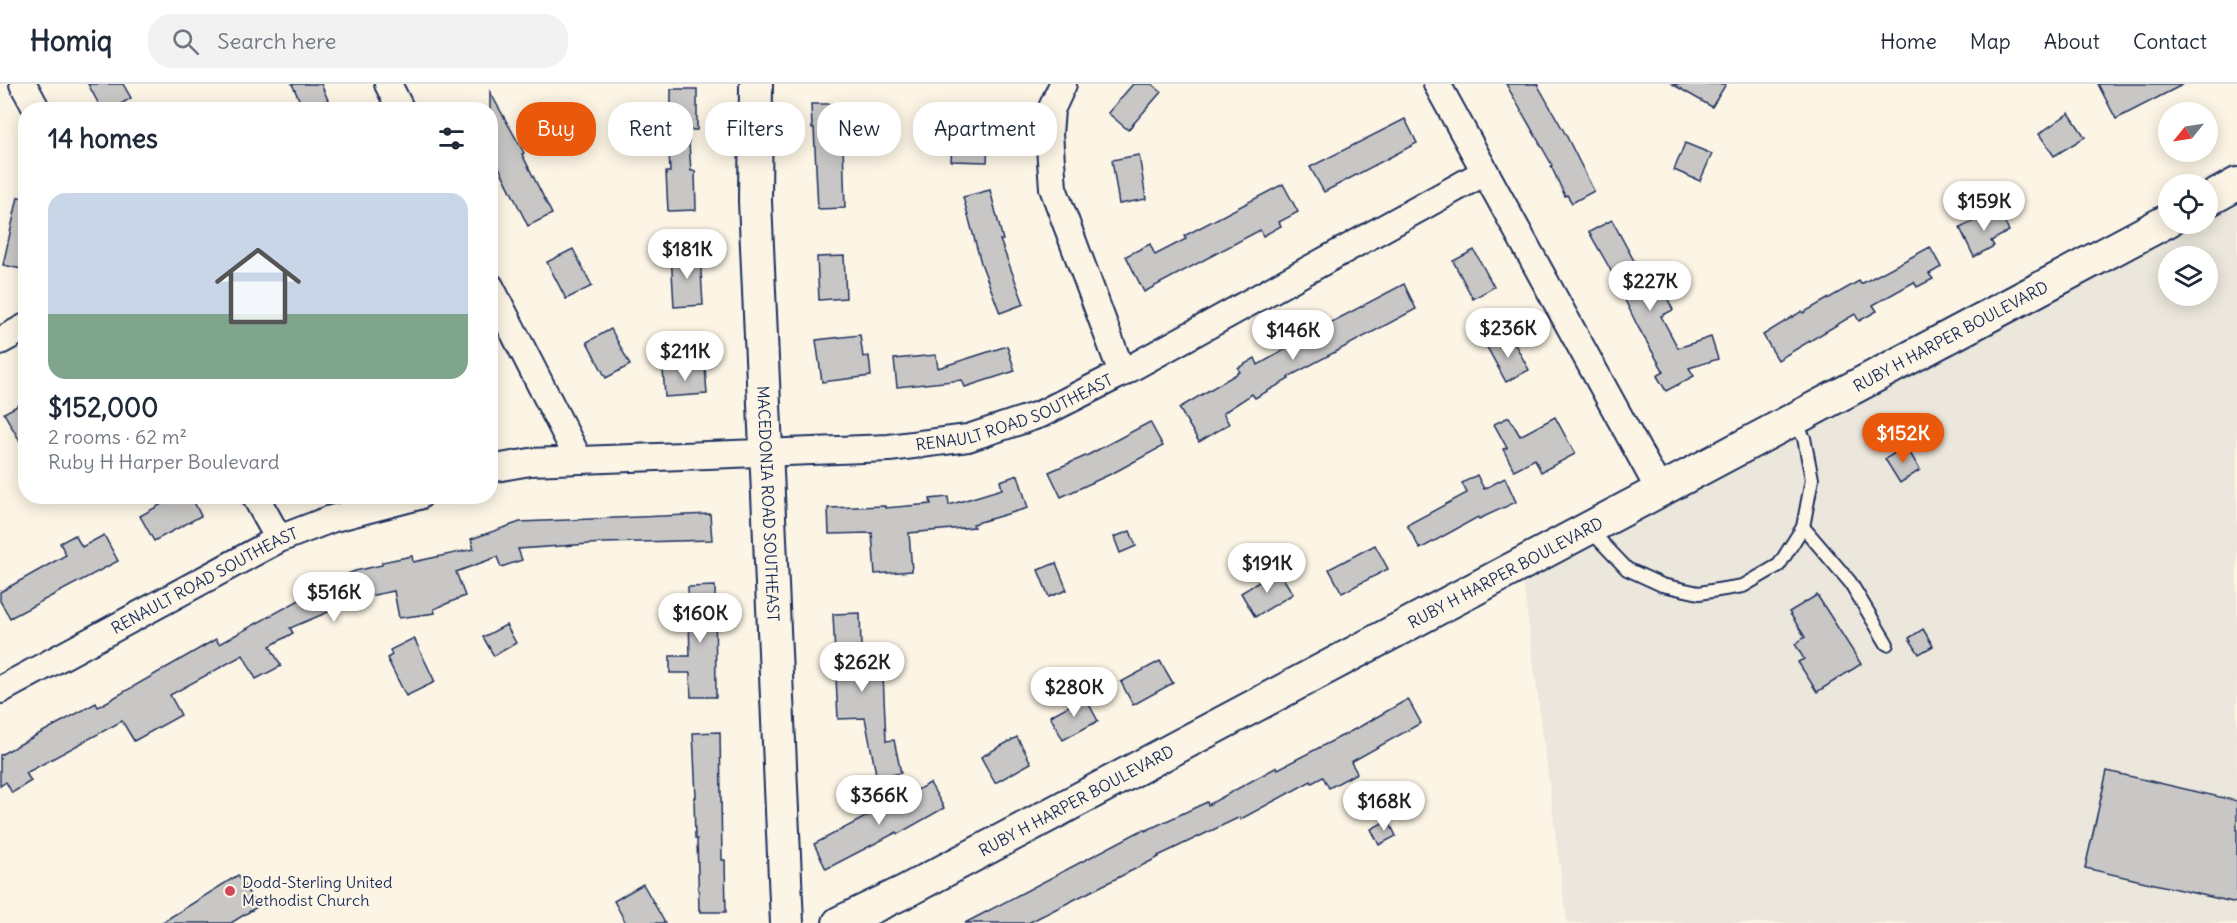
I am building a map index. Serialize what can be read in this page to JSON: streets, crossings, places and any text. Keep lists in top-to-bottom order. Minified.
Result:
{"streets":{"street":["RUBY H HARPER BOULEVARD","RENAULT ROAD SOUTHEAST","MACEDONIA ROAD SOUTHEAST"]},"crossings":[["RENAULT ROAD SOUTHEAST","MACEDONIA ROAD SOUTHEAST"]],"places":["Dodd-Sterling United Methodist Church"],"north":"bottom left","page":{"header":"Homiq","search":"Search here","nav":["Home","Map","About","Contact"],"chip":["Buy","Rent","Filters","New","Apartment"],"heading":"14 homes","list":[{"name":"$152,000","note":"2 rooms · 62 m² · Ruby H Harper Boulevard"}],"price":["$159K","$181K","$227K","$236K","$146K","$211K","$152K","$191K","$516K","$160K","$262K","$280K","$366K","$168K"]}}
